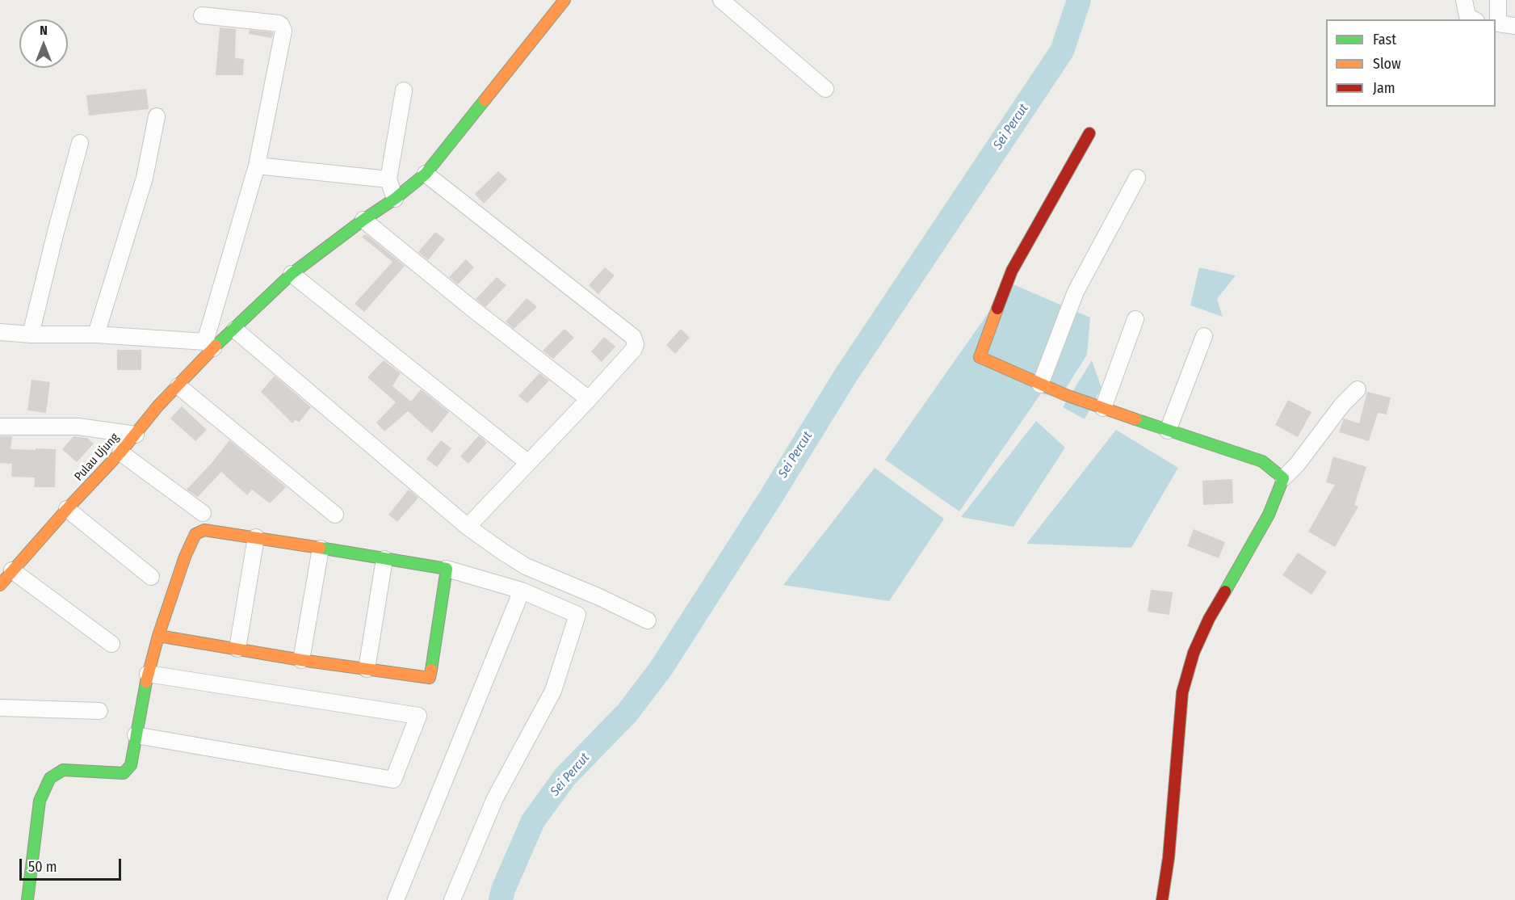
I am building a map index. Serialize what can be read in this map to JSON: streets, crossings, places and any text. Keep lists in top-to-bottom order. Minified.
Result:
{"streets":{"street":["Pulau Ujung"]},"water":["Sei Percut"],"legend":["Fast","Slow","Jam"],"scale_bar":"50 m","north":"top"}
